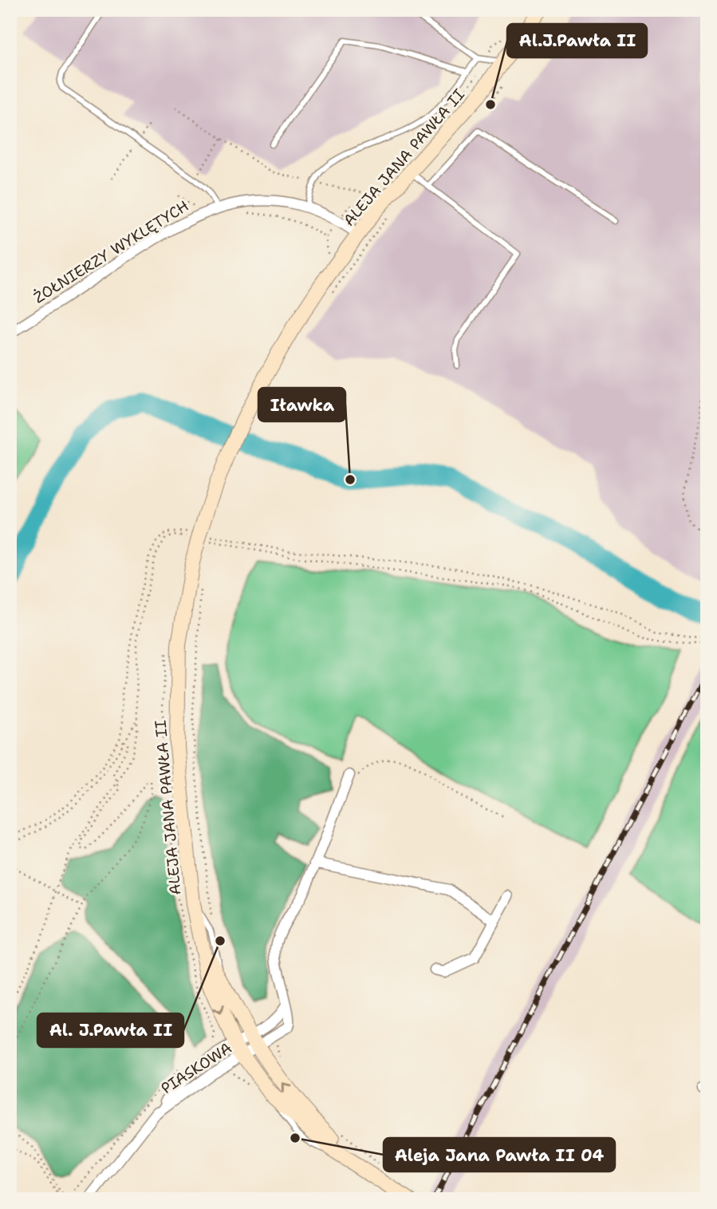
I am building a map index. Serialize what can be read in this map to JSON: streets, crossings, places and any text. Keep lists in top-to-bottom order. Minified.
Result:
{"streets":{"main road":["ALEJA JANA PAWŁA II"],"street":["ŻOŁNIERZY WYKLĘTYCH","PIASKOWA"]},"crossings":[["ALEJA JANA PAWŁA II","ŻOŁNIERZY WYKLĘTYCH"],["ALEJA JANA PAWŁA II","PIASKOWA"]],"places":["Al.J.Pawła II","Iławka","Al. J.Pawła II","Aleja Jana Pawła II 04"]}
